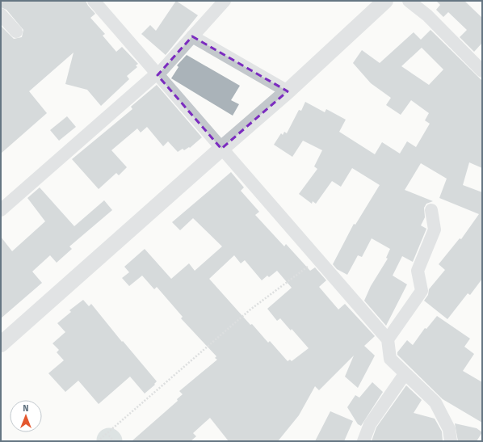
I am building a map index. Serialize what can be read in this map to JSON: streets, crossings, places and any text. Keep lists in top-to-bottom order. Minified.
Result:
{"north":"top"}
